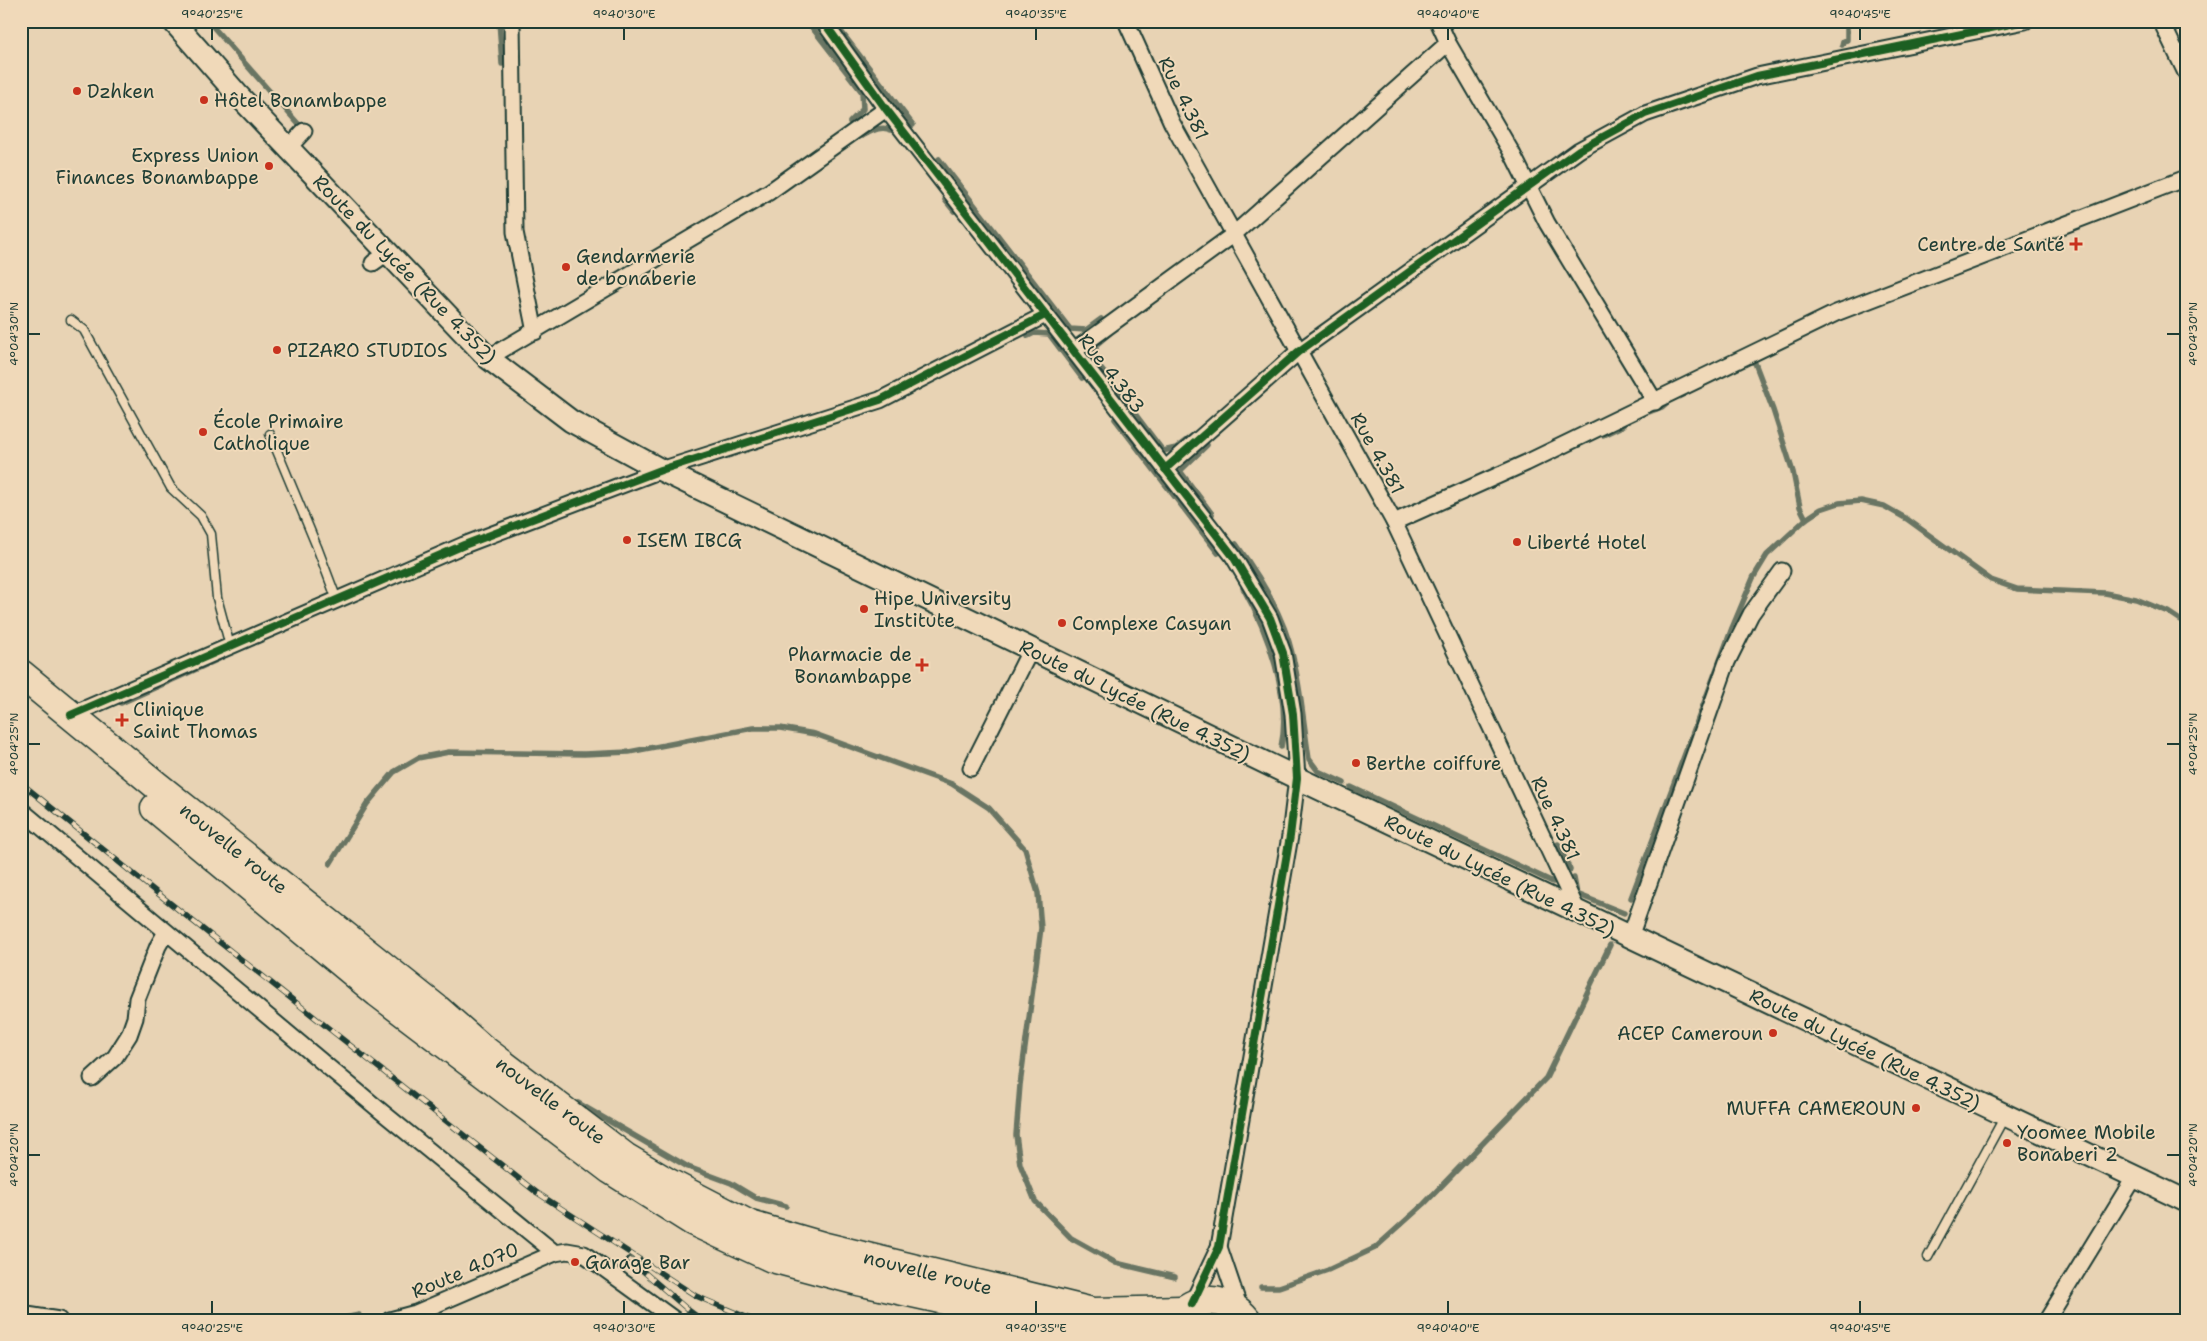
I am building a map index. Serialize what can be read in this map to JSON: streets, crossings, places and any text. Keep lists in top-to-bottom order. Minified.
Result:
{"streets":{"highway":["nouvelle route"],"main road":["Route du Lycée (Rue 4.352)"],"street":["Rue 4.381","Rue 4.383","Route 4.070"]},"crossings":[["Rue 4.381","Route du Lycée (Rue 4.352)"],["Route du Lycée (Rue 4.352)","Rue 4.383"]],"places":{"other":["Dzhken","Hôtel Bonambappe","Express Union Finances Bonambappe","Gendarmerie de bonaberie","PIZARO STUDIOS","École Primaire Catholique","ISEM IBCG","Liberté Hotel","Hipe University Institute","Complexe Casyan","Berthe coiffure","ACEP Cameroun","MUFFA CAMEROUN","Yoomee Mobile Bonaberi 2","Garage Bar"],"health":["Centre de Santé","Pharmacie de Bonambappe","Clinique Saint Thomas"]},"coordinates":["9°40'25\"E","9°40'30\"E","9°40'35\"E","9°40'40\"E","9°40'45\"E","4°04'30\"N","4°04'25\"N","4°04'20\"N"]}
